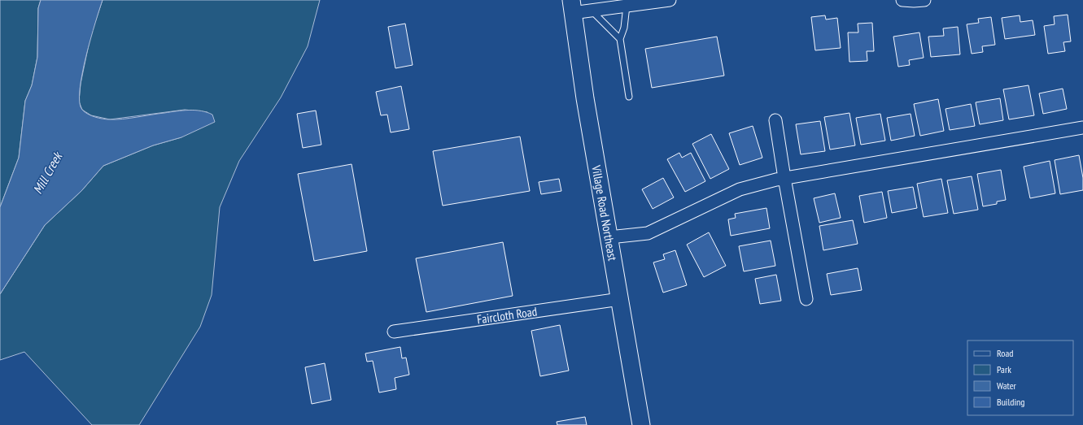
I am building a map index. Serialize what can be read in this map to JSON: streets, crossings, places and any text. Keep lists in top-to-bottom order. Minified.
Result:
{"streets":{"main road":["Village Road Northeast"],"street":["Faircloth Road"]},"crossings":[["Village Road Northeast","Faircloth Road"]],"water":["Mill Creek"],"legend":["Road","Park","Water","Building"]}
